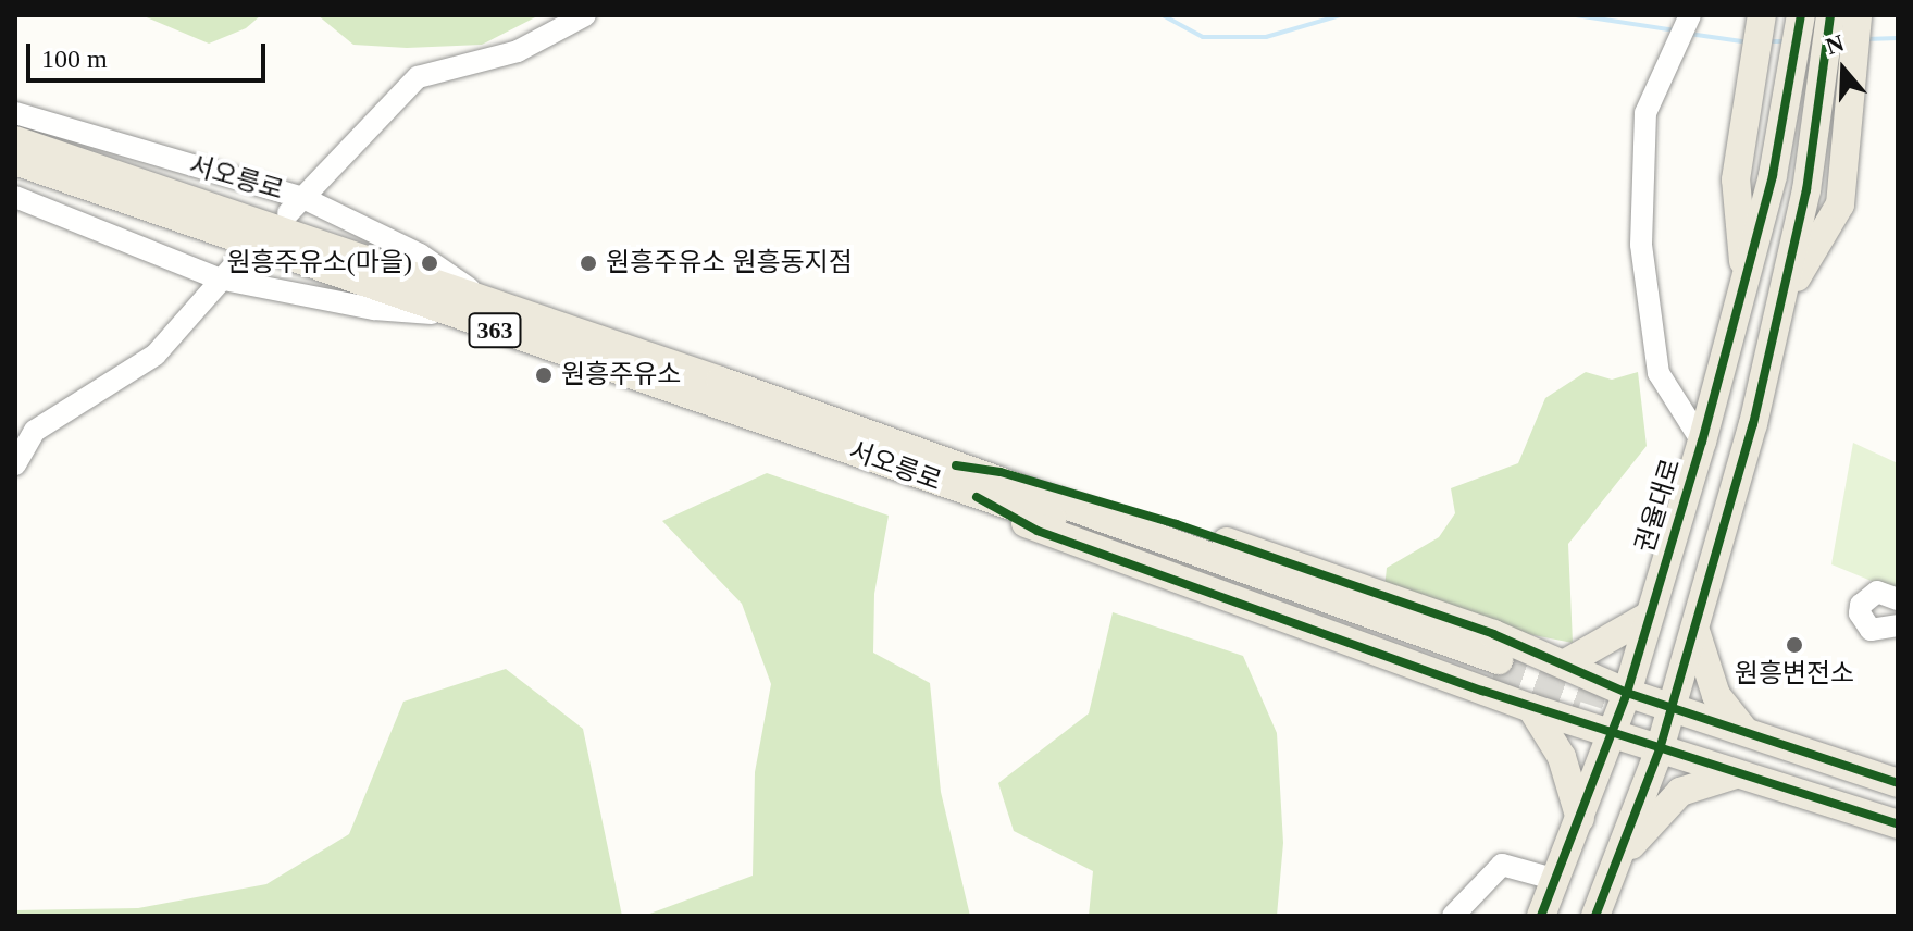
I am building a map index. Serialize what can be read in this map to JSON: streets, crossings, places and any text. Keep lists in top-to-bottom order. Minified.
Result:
{"streets":{"main road":["서오릉로","363","권율대로"]},"places":["원흥주유소(마을)","원흥주유소 원흥동지점","원흥주유소","원흥변전소"],"scale_bar":"100 m","north":"top"}
